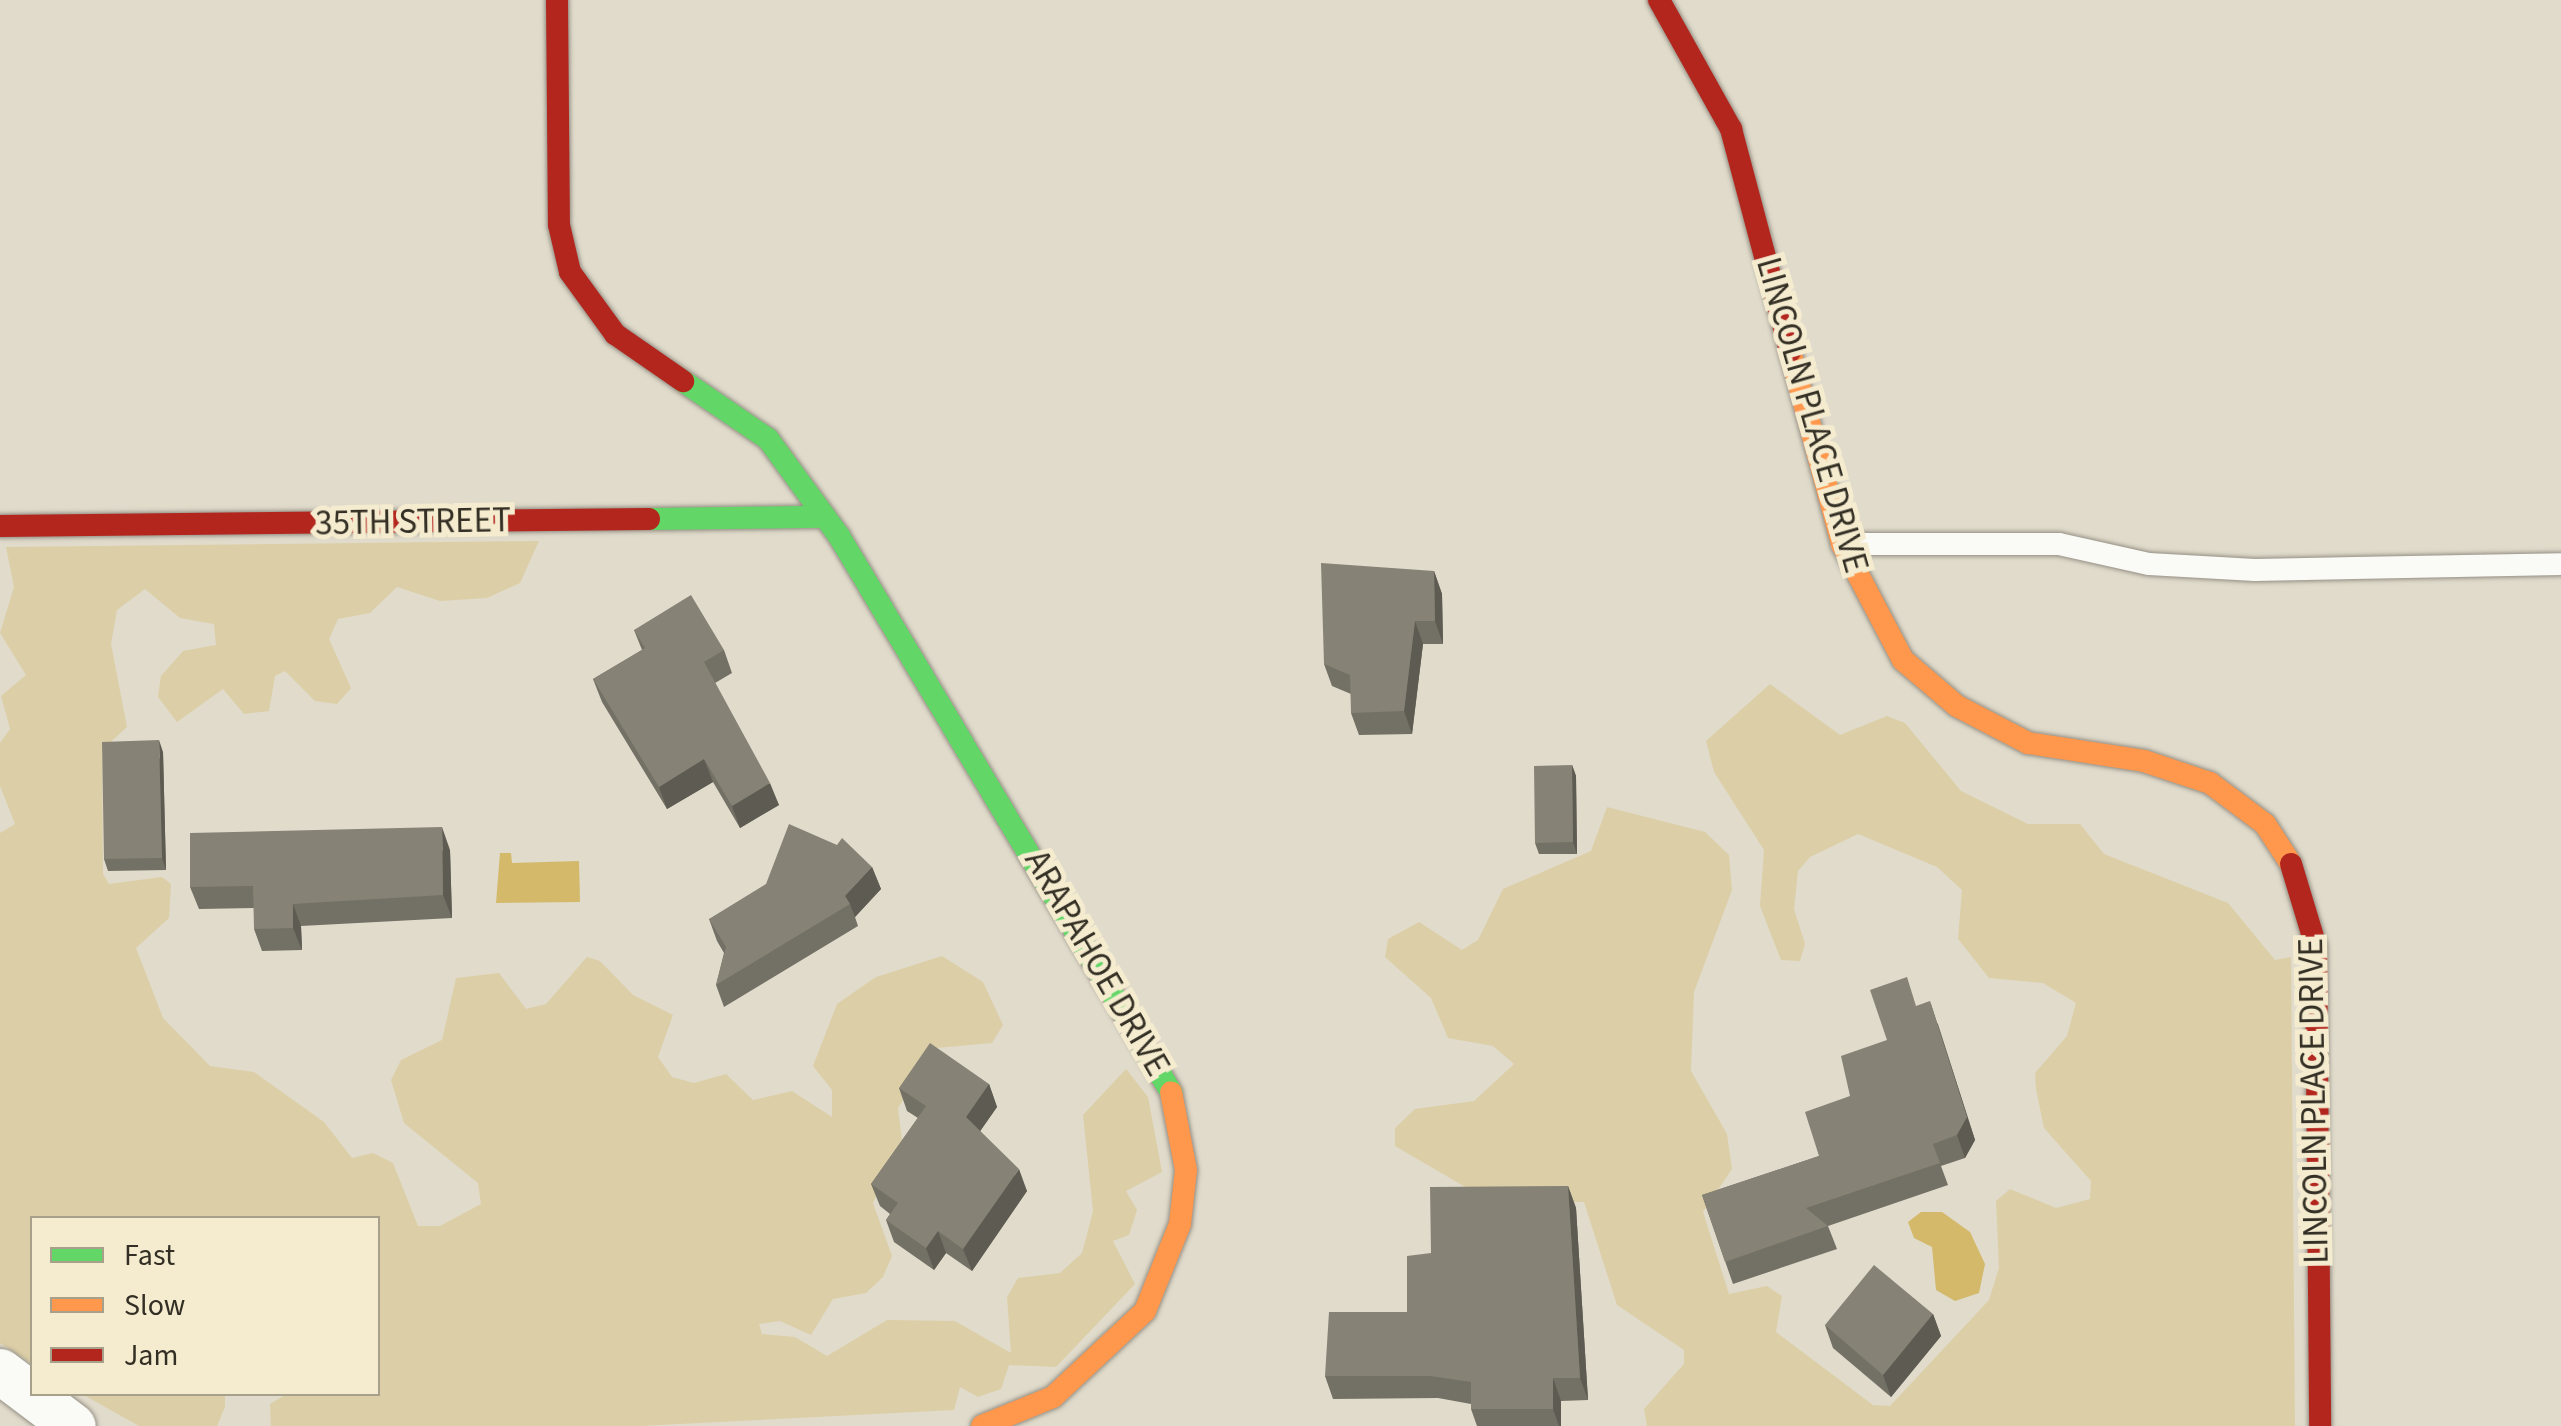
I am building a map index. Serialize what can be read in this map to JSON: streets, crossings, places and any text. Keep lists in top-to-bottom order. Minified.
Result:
{"streets":{"street":["LINCOLN PLACE DRIVE","35TH STREET","ARAPAHOE DRIVE"]},"crossings":[["35TH STREET","ARAPAHOE DRIVE"]],"legend":["Fast","Slow","Jam"]}
